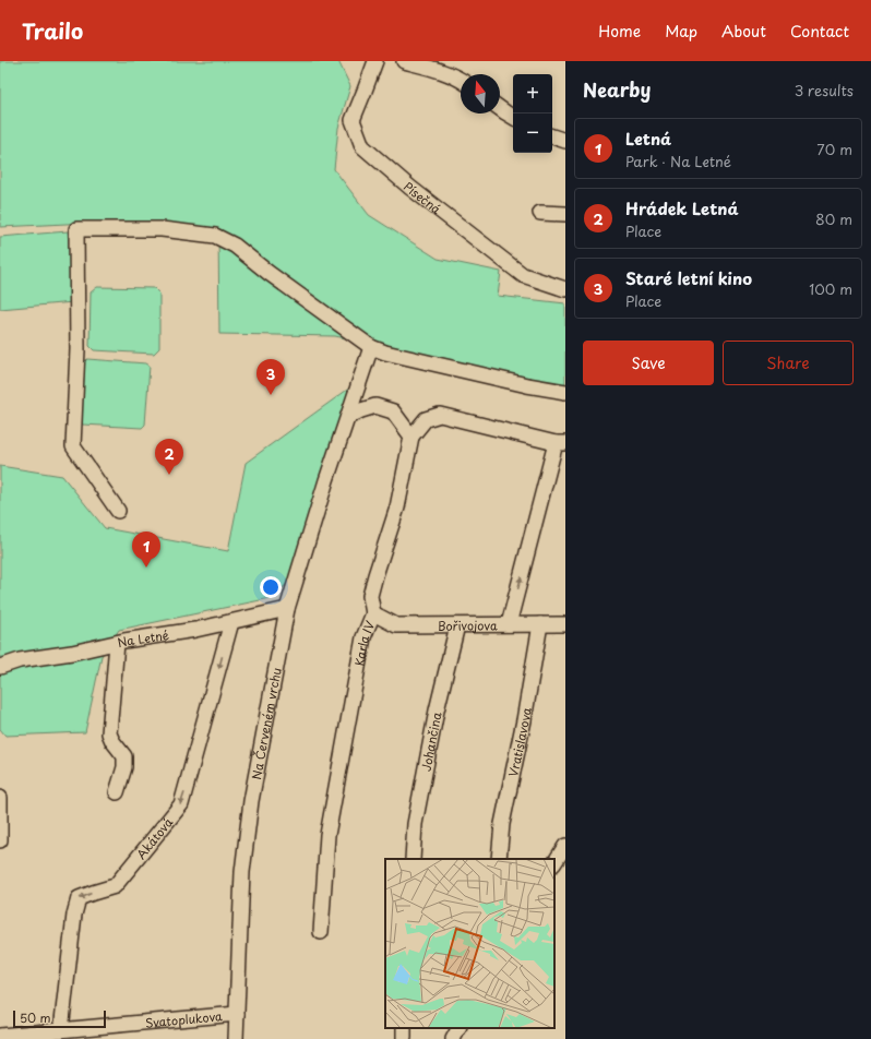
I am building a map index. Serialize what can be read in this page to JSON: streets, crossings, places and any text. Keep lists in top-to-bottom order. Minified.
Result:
{"streets":{"street":["Písečná","Bořivojova","Na Letné","Karla IV","Na Červeném vrchu","Johančina","Vratislavova","Akátová","Svatoplukova"]},"crossings":[["Bořivojova","Karla IV"],["Bořivojova","Johančina"],["Bořivojova","Vratislavova"],["Na Letné","Na Červeném vrchu"],["Na Letné","Akátová"],["Na Červeném vrchu","Svatoplukova"],["Akátová","Svatoplukova"]],"one_way":["Akátová"],"scale_bar":"50 m","north":"top","page":{"header":"Trailo","nav":["Home","Map","About","Contact"],"heading":["Nearby","3 results"],"map_buttons":["+","−"],"list":[{"mark":"1","name":"Letná","note":"Park · Na Letné","value":"70 m"},{"mark":"2","name":"Hrádek Letná","note":"Place","value":"80 m"},{"mark":"3","name":"Staré letní kino","note":"Place","value":"100 m"}],"buttons":["Save","Share"],"pins":["3","2","1"],"scale":"50 m"}}
